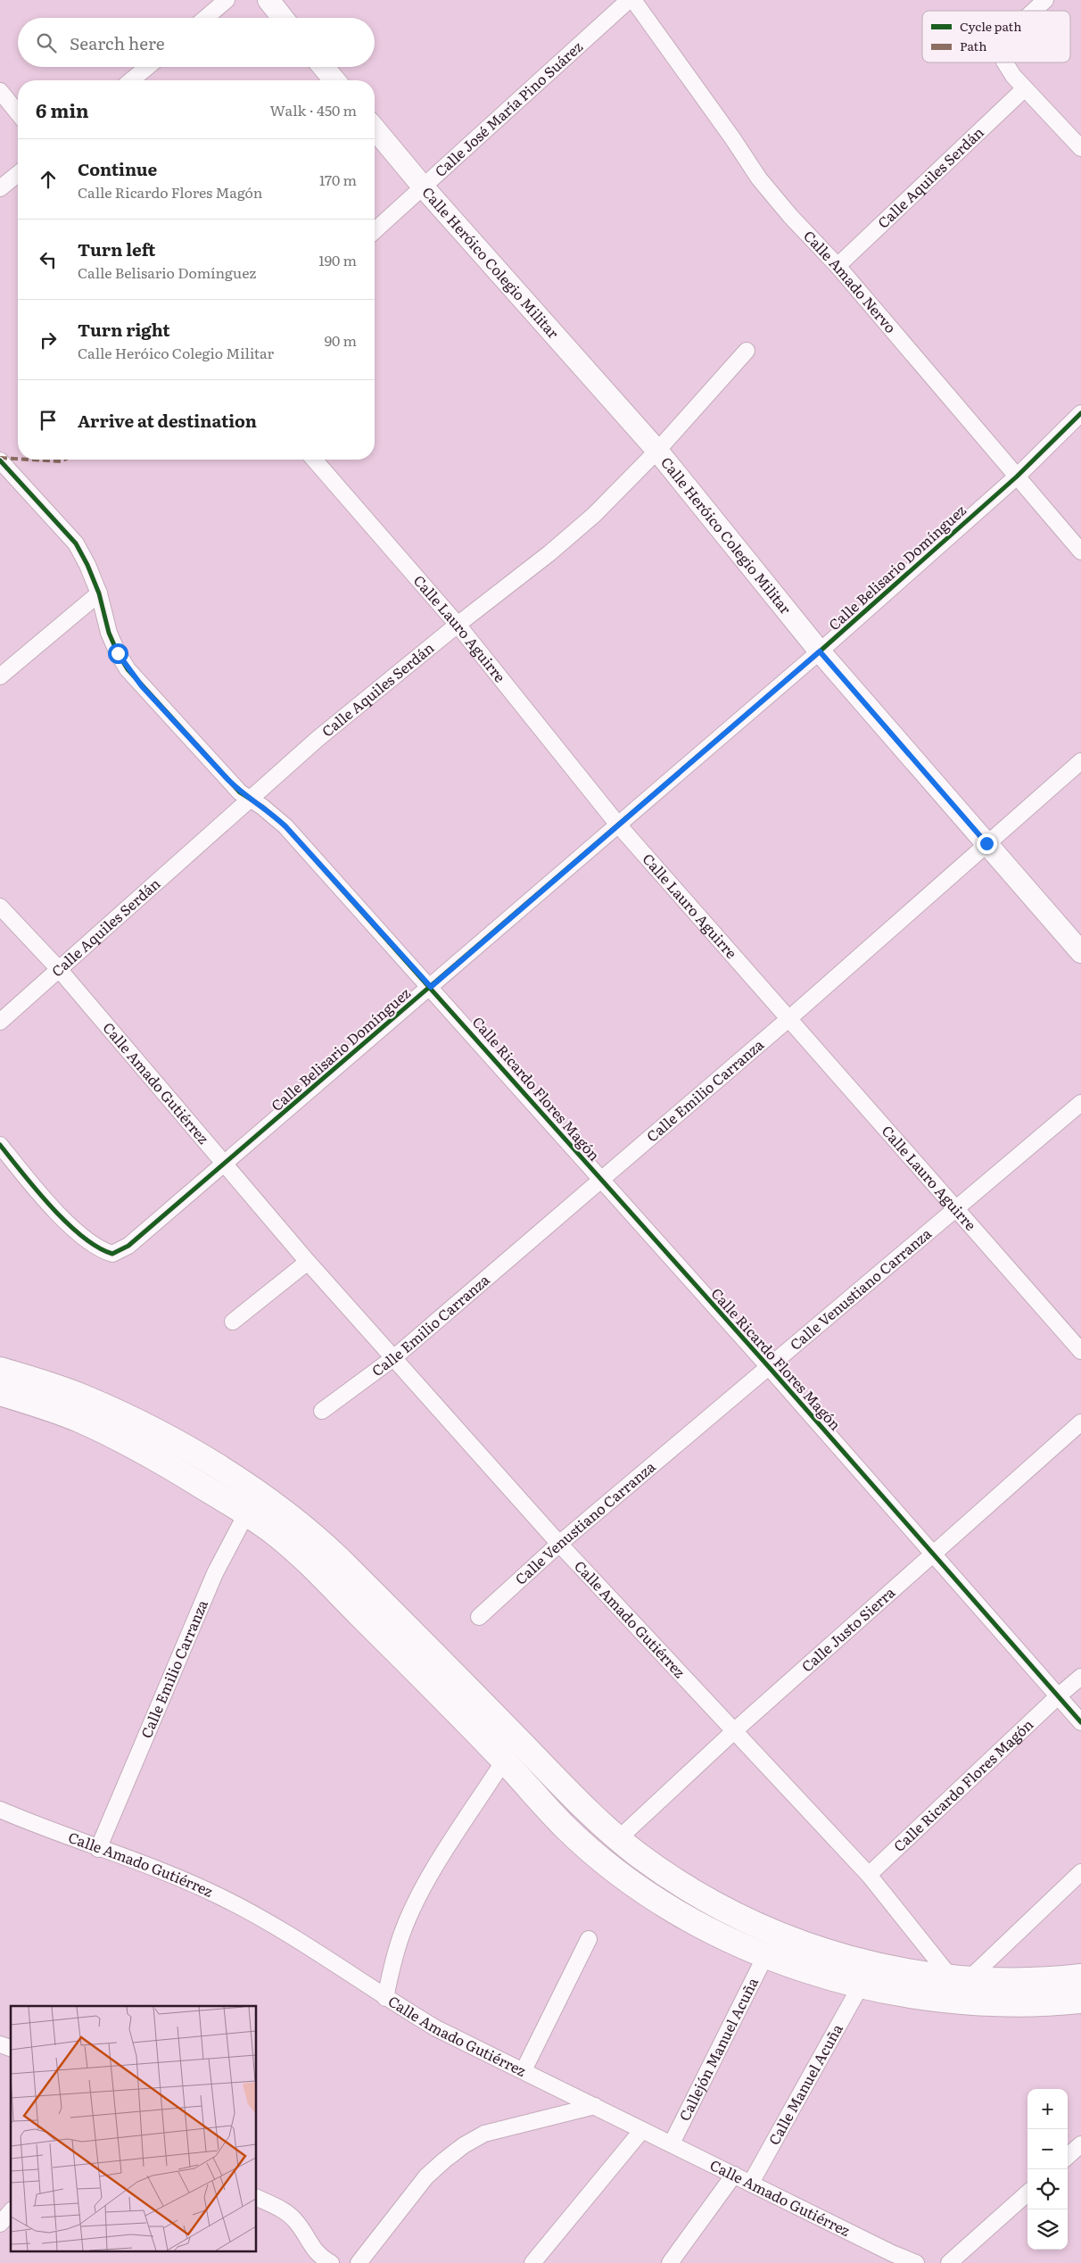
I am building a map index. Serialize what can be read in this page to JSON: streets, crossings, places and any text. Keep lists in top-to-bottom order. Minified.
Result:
{"streets":{"main road":["Calle Heróico Colegio Militar"],"street":["Calle José María Pino Suárez","Calle Aquiles Serdán","Calle Amado Nervo","Calle Belisario Domínguez","Calle Lauro Aguirre","Calle Amado Gutiérrez","Calle Ricardo Flores Magón","Calle Emilio Carranza","Calle Venustiano Carranza","Calle Justo Sierra","Callejón Manuel Acuña","Calle Manuel Acuña"]},"crossings":[["Calle José María Pino Suárez","Calle Heróico Colegio Militar"],["Calle Aquiles Serdán","Calle Heróico Colegio Militar"],["Calle Aquiles Serdán","Calle Amado Nervo"],["Calle Aquiles Serdán","Calle Lauro Aguirre"],["Calle Aquiles Serdán","Calle Amado Gutiérrez"],["Calle Aquiles Serdán","Calle Ricardo Flores Magón"],["Calle Heróico Colegio Militar","Calle Belisario Domínguez"],["Calle Heróico Colegio Militar","Calle Emilio Carranza"],["Calle Amado Nervo","Calle Belisario Domínguez"],["Calle Belisario Domínguez","Calle Lauro Aguirre"],["Calle Belisario Domínguez","Calle Amado Gutiérrez"],["Calle Belisario Domínguez","Calle Ricardo Flores Magón"],["Calle Lauro Aguirre","Calle Emilio Carranza"],["Calle Lauro Aguirre","Calle Venustiano Carranza"],["Calle Amado Gutiérrez","Calle Ricardo Flores Magón"],["Calle Amado Gutiérrez","Calle Emilio Carranza"],["Calle Amado Gutiérrez","Calle Venustiano Carranza"],["Calle Amado Gutiérrez","Calle Justo Sierra"],["Calle Amado Gutiérrez","Callejón Manuel Acuña"],["Calle Amado Gutiérrez","Calle Manuel Acuña"],["Calle Ricardo Flores Magón","Calle Emilio Carranza"],["Calle Ricardo Flores Magón","Calle Venustiano Carranza"],["Calle Ricardo Flores Magón","Calle Justo Sierra"]],"legend":["Cycle path","Path"],"page":{"search":"Search here","heading":["6 min","Walk · 450 m"],"list":[["Continue","Calle Ricardo Flores Magón","170 m"],["Turn left","Calle Belisario Domínguez","190 m"],["Turn right","Calle Heróico Colegio Militar","90 m"],"Arrive at destination"],"map_buttons":["+","−"]}}
